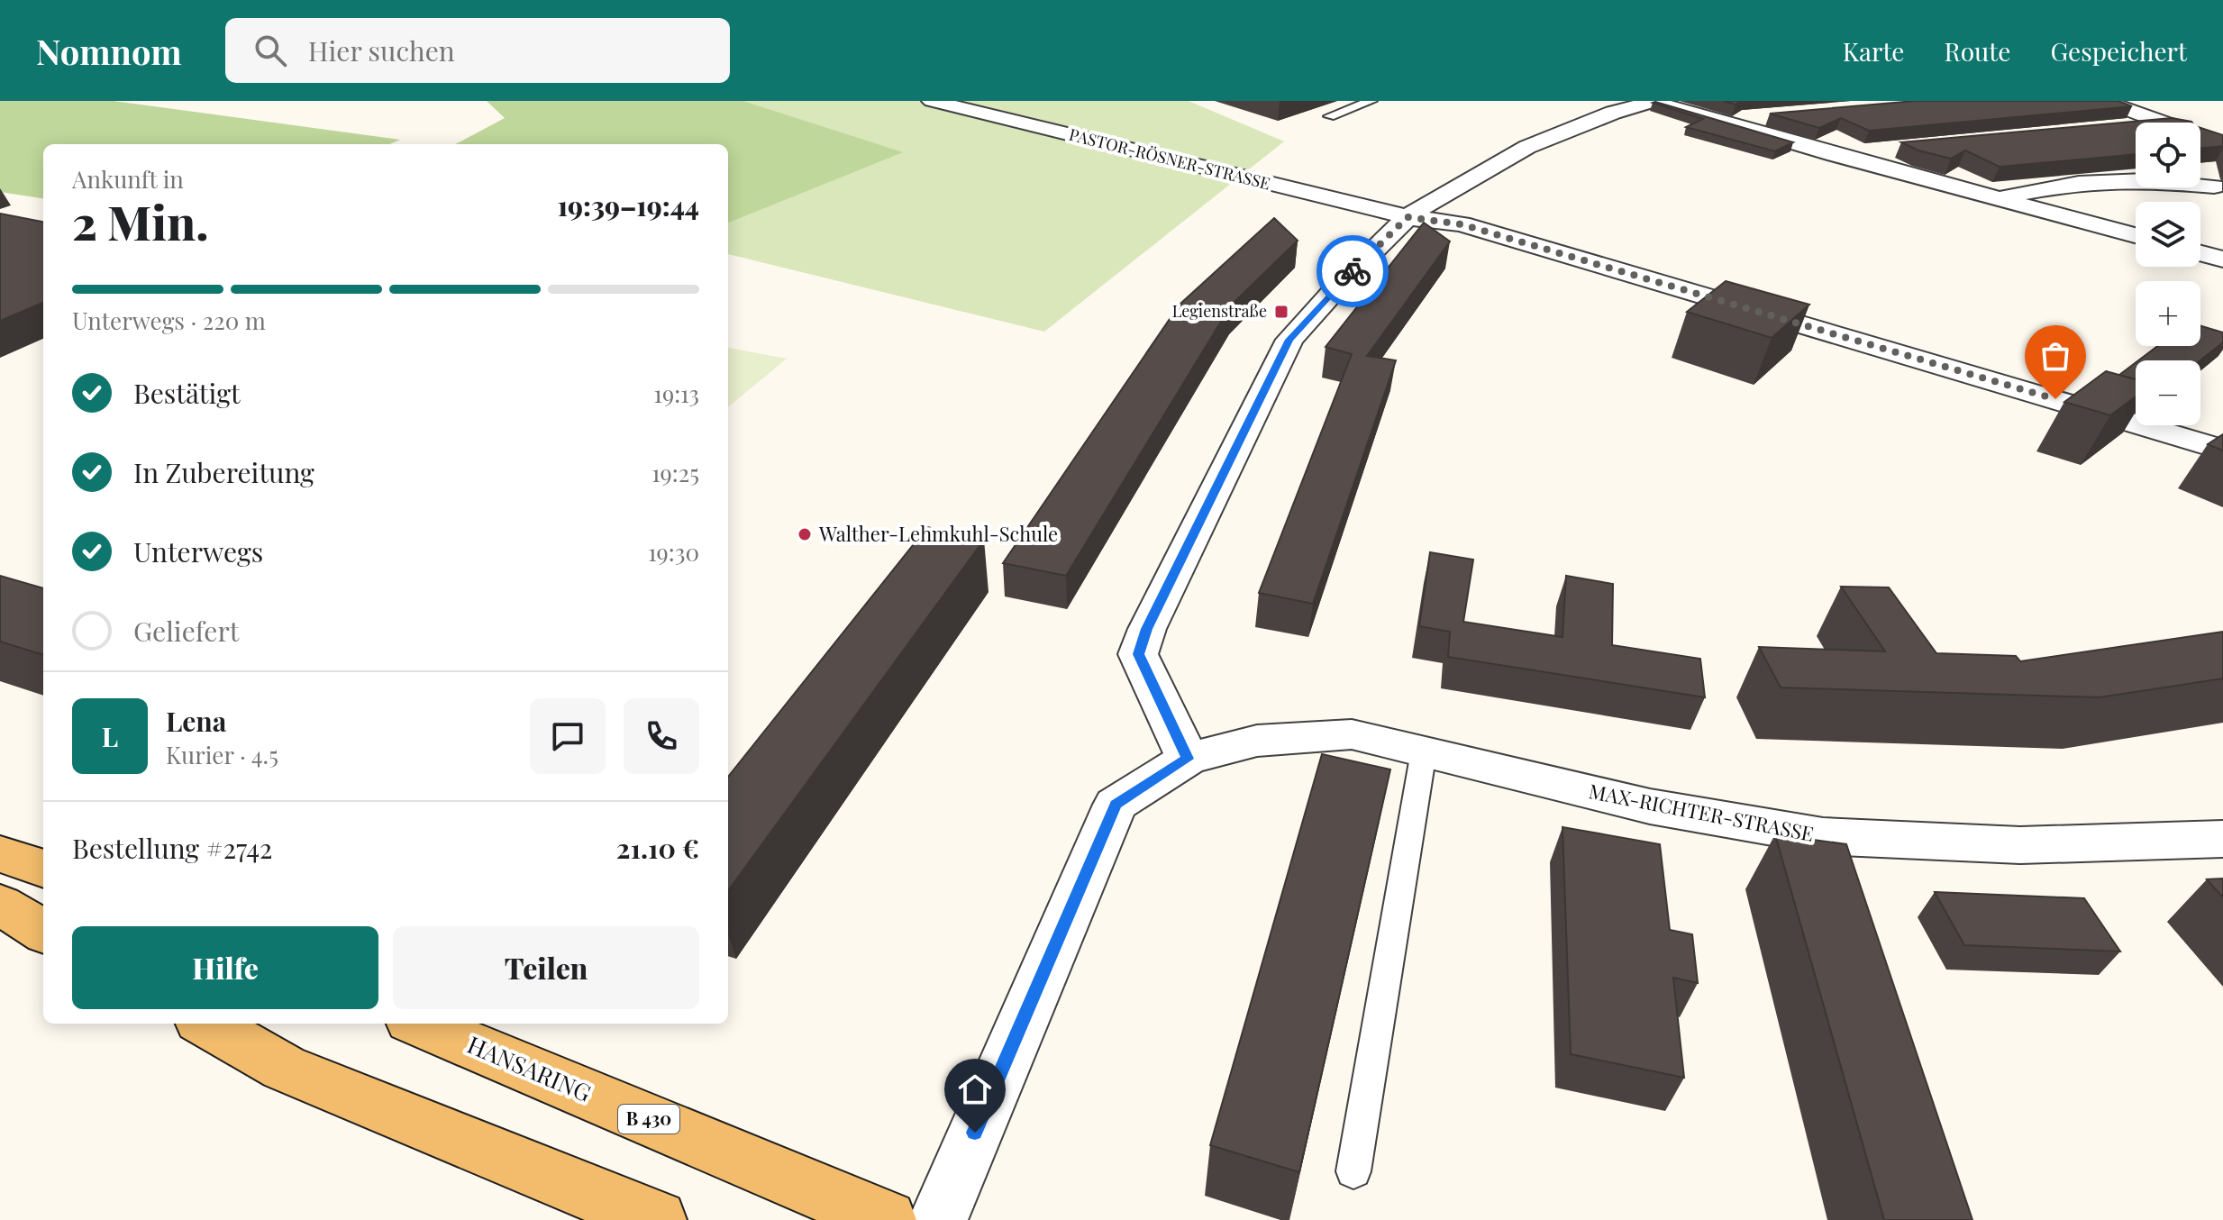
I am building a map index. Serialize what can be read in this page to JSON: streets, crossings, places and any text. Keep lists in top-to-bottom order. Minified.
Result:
{"streets":{"main road":["HANSARING","B 430"],"street":["PASTOR-RÖSNER-STRASSE","MAX-RICHTER-STRASSE"]},"places":{"transit":["Legienstraße"],"other":["Walther-Lehmkuhl-Schule"]},"page":{"header":"Nomnom","search":"Hier suchen","nav":["Karte","Route","Gespeichert"],"map_buttons":["+","−"],"heading":["2 Min.","Ankunft in","19:39–19:44"],"panel":["Lena","Kurier · 4.5","Bestellung #2742","21.10 €"],"bar":"Unterwegs · 220 m","list":[["Bestätigt","19:13"],["In Zubereitung","19:25"],["Unterwegs","19:30"],"Geliefert"],"round":"L","buttons":["Hilfe","Teilen"]}}
